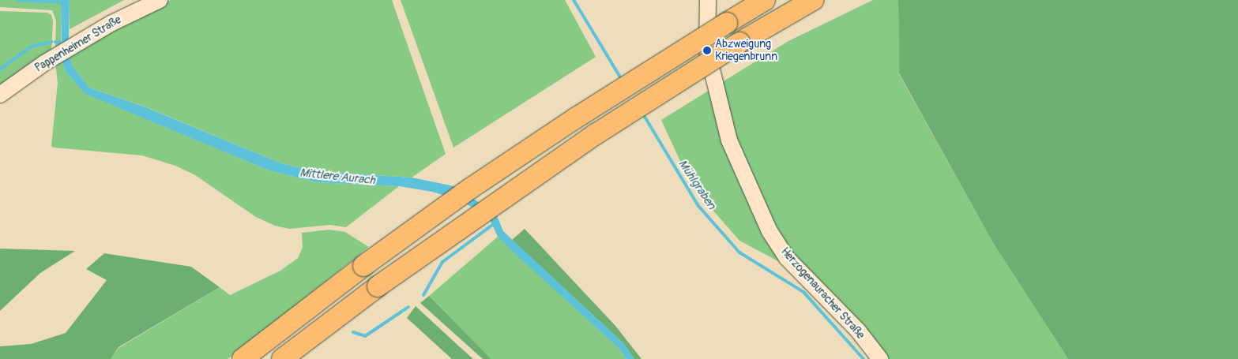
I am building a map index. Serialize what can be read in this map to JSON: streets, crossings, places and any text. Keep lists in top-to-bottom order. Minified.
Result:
{"streets":{"street":["Pappenheimer Straße","Herzogenauracher Straße"]},"water":["Mittlere Aurach","Mühlgraben"],"places":["Abzweigung Kriegenbrunn"]}
